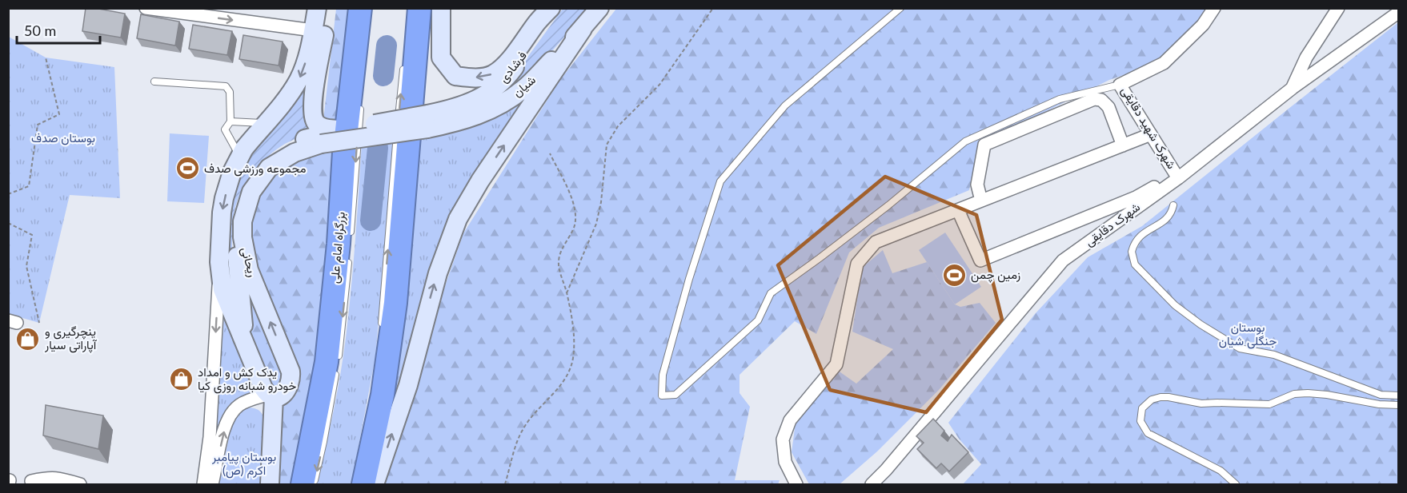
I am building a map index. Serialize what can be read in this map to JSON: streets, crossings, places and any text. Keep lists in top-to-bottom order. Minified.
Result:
{"streets":{"highway":["بزرگراه امام علی"],"main road":["فرشادی","شیان","ریحانی"],"street":["شهرک شهید دقایقی","شهرک دقایقی"]},"crossings":[["فرشادی","شیان"],["فرشادی","ریحانی"],["شیان","ریحانی"],["شهرک شهید دقایقی","شهرک دقایقی"]],"parks":["بوستان صدف","بوستان جنگلی شیان","بوستان پیامبر اکرم (ص)"],"places":{"sports":["مجموعه ورزشی صدف","زمین چمن"],"shop":["پنچرگیری و آپاراتی سیار","یدک کش و امداد خودرو شبانه روزی کیا"]},"scale_bar":"50 m"}
